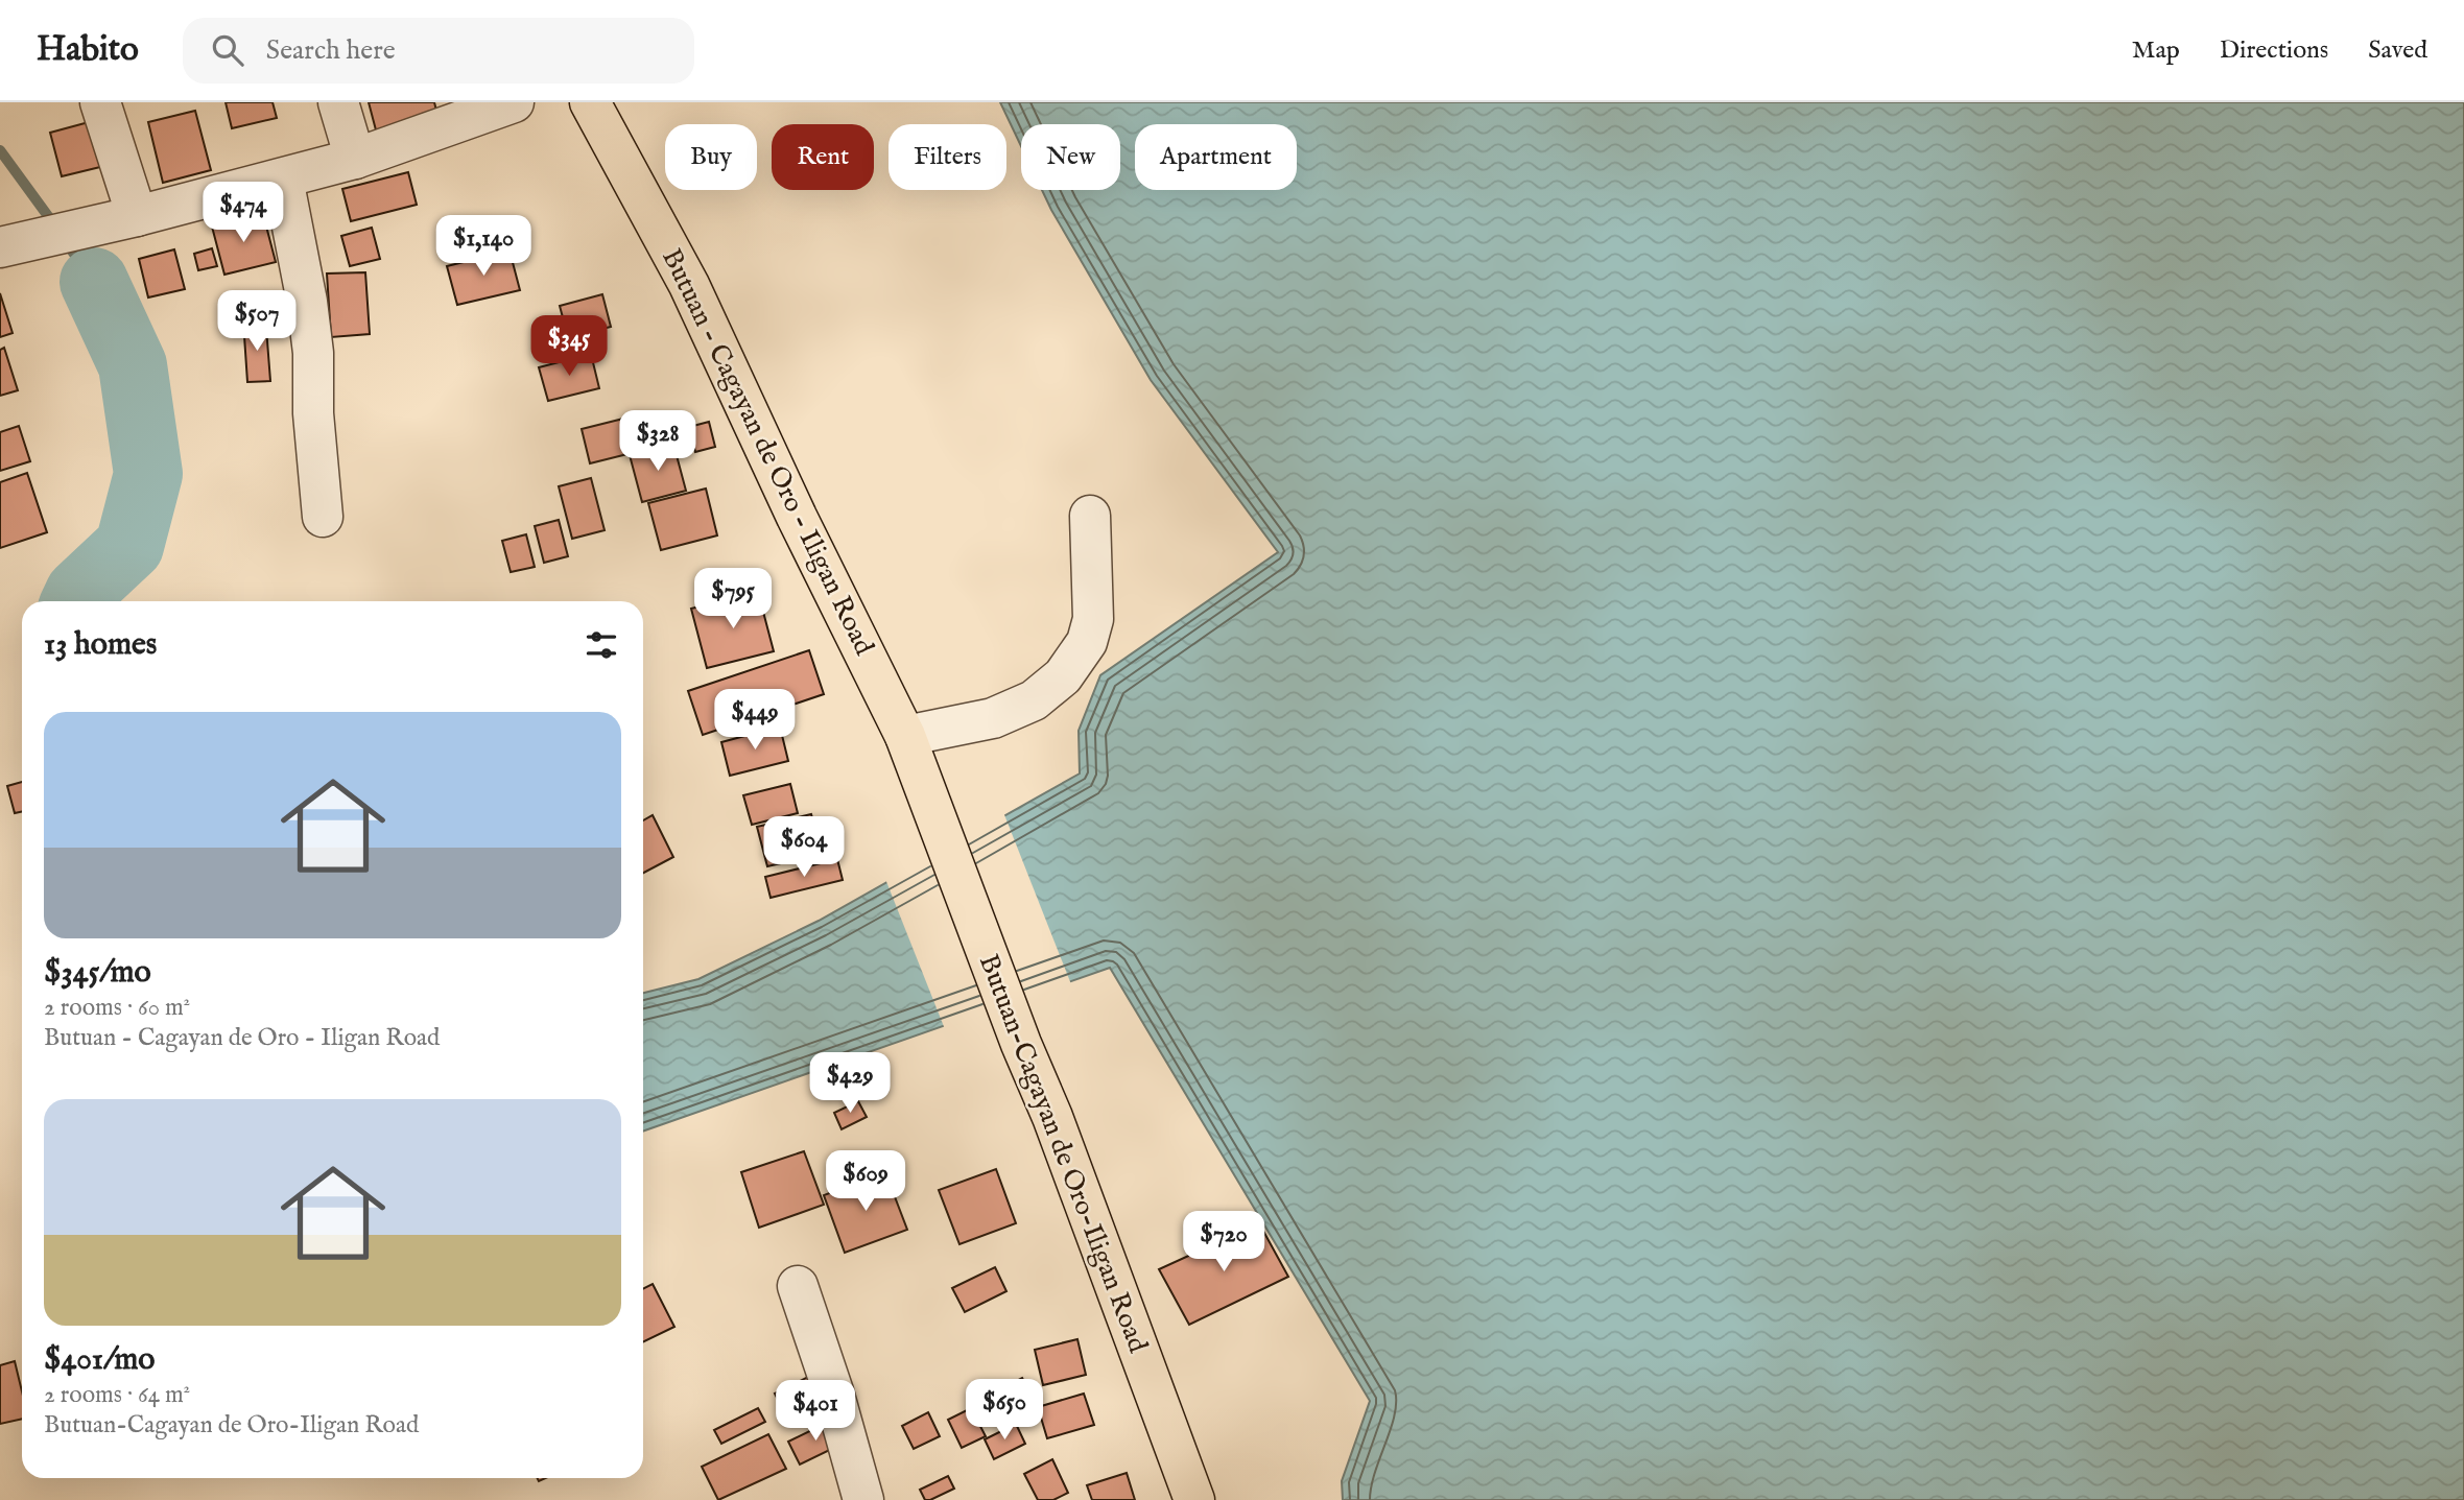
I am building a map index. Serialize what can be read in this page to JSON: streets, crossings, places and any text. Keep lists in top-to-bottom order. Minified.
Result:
{"streets":{"highway":["Butuan - Cagayan de Oro - Iligan Road","Butuan-Cagayan de Oro-Iligan Road"]},"crossings":[["Butuan - Cagayan de Oro - Iligan Road","Butuan-Cagayan de Oro-Iligan Road"]],"page":{"header":"Habito","search":"Search here","nav":["Map","Directions","Saved"],"chip":["Buy","Rent","Filters","New","Apartment"],"price":["$474","$1,140","$507","$345","$328","$795","$449","$604","$429","$609","$720","$650","$401"],"heading":"13 homes","list":[{"name":"$345/mo","note":"2 rooms · 60 m² · Butuan - Cagayan de Oro - Iligan Road"},{"name":"$401/mo","note":"2 rooms · 64 m² · Butuan-Cagayan de Oro-Iligan Road"}]}}
